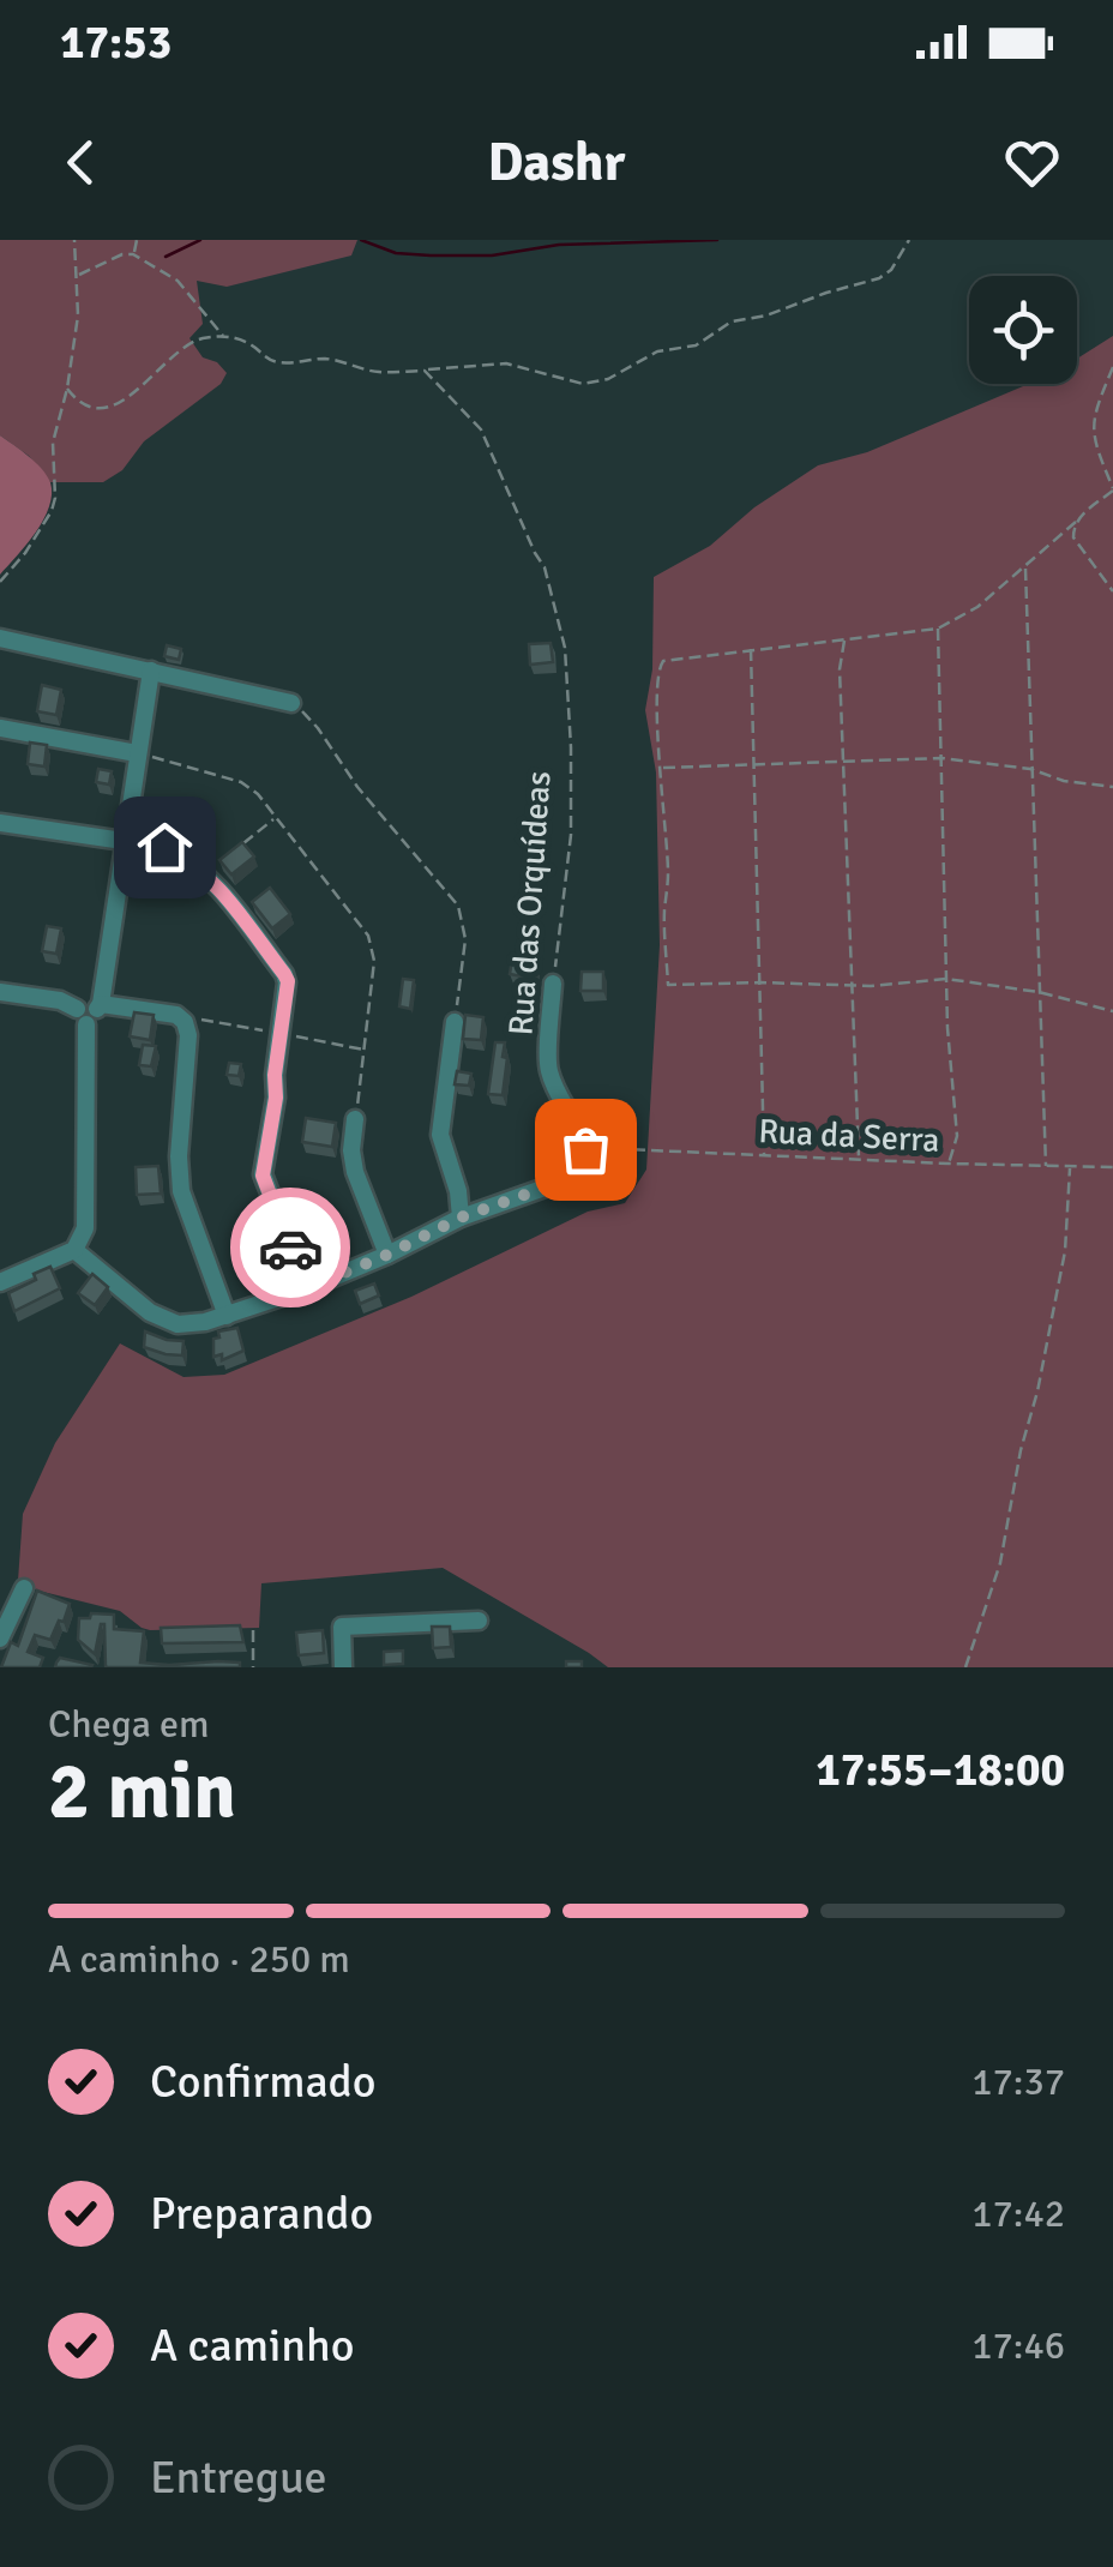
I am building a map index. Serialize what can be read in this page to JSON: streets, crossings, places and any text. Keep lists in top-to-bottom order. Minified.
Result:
{"streets":{"street":["Rua das Orquídeas"],"path":["Rua da Serra"]},"crossings":[["Rua das Orquídeas","Rua da Serra"]],"page":{"status":"17:53","header":"Dashr","heading":["2 min","Chega em","17:55–18:00"],"bar":"A caminho · 250 m","list":[["Confirmado","17:37"],["Preparando","17:42"],["A caminho","17:46"],"Entregue"]}}
